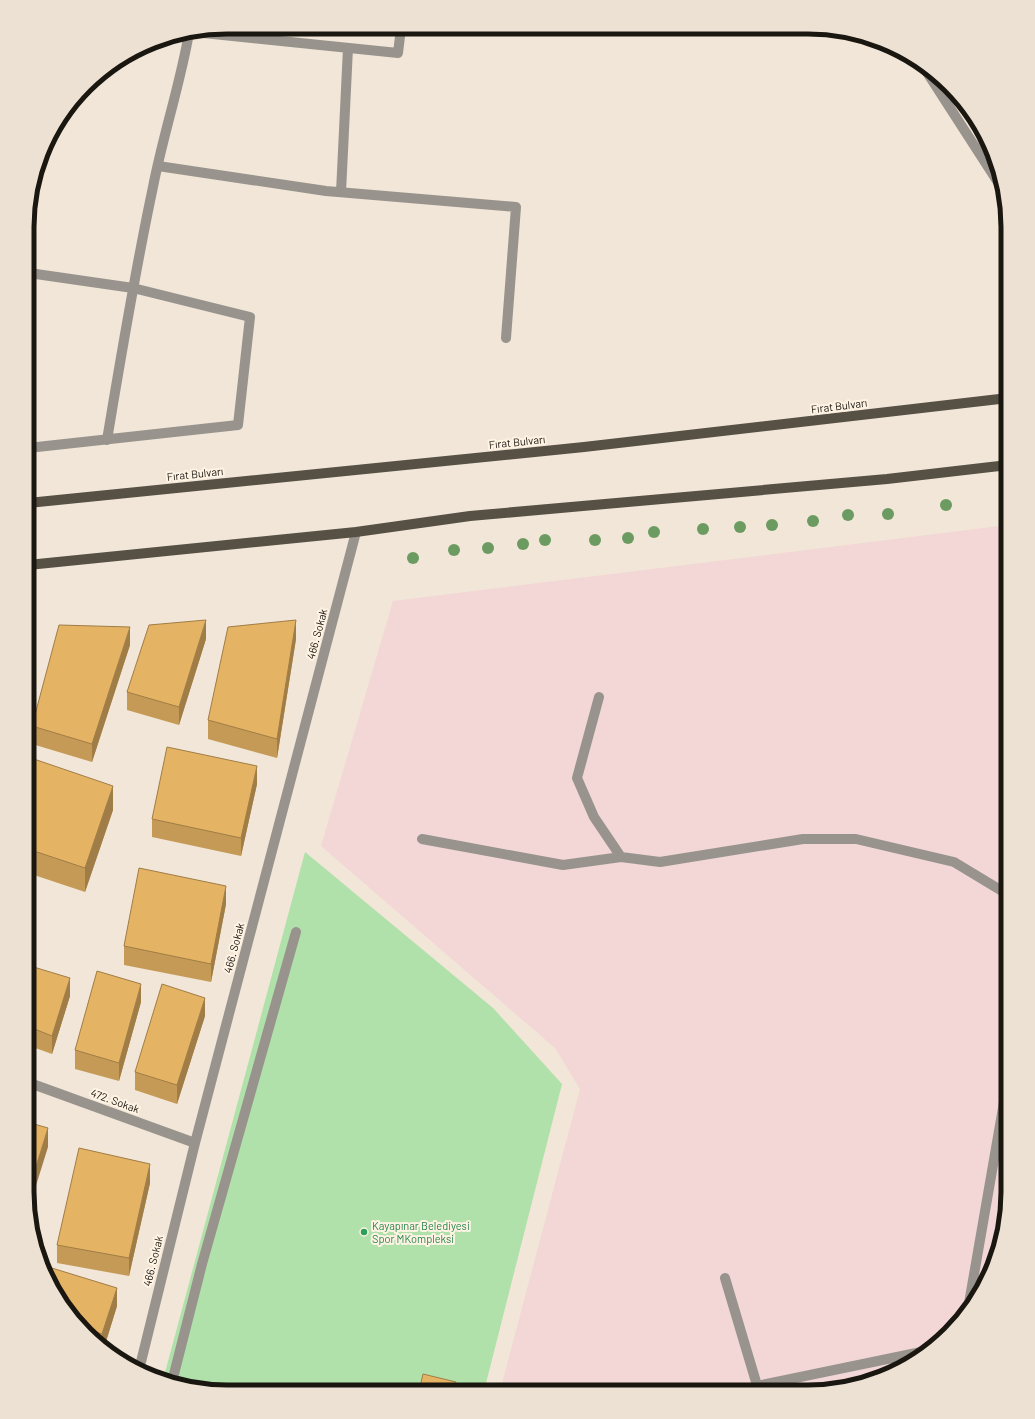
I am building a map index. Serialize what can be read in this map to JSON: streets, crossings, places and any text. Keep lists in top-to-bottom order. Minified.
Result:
{"streets":{"main road":["Fırat Bulvarı"],"street":["466. Sokak","472. Sokak"]},"crossings":[["466. Sokak","472. Sokak"]],"places":["Kayapınar Belediyesi Spor MKompleksi"]}
